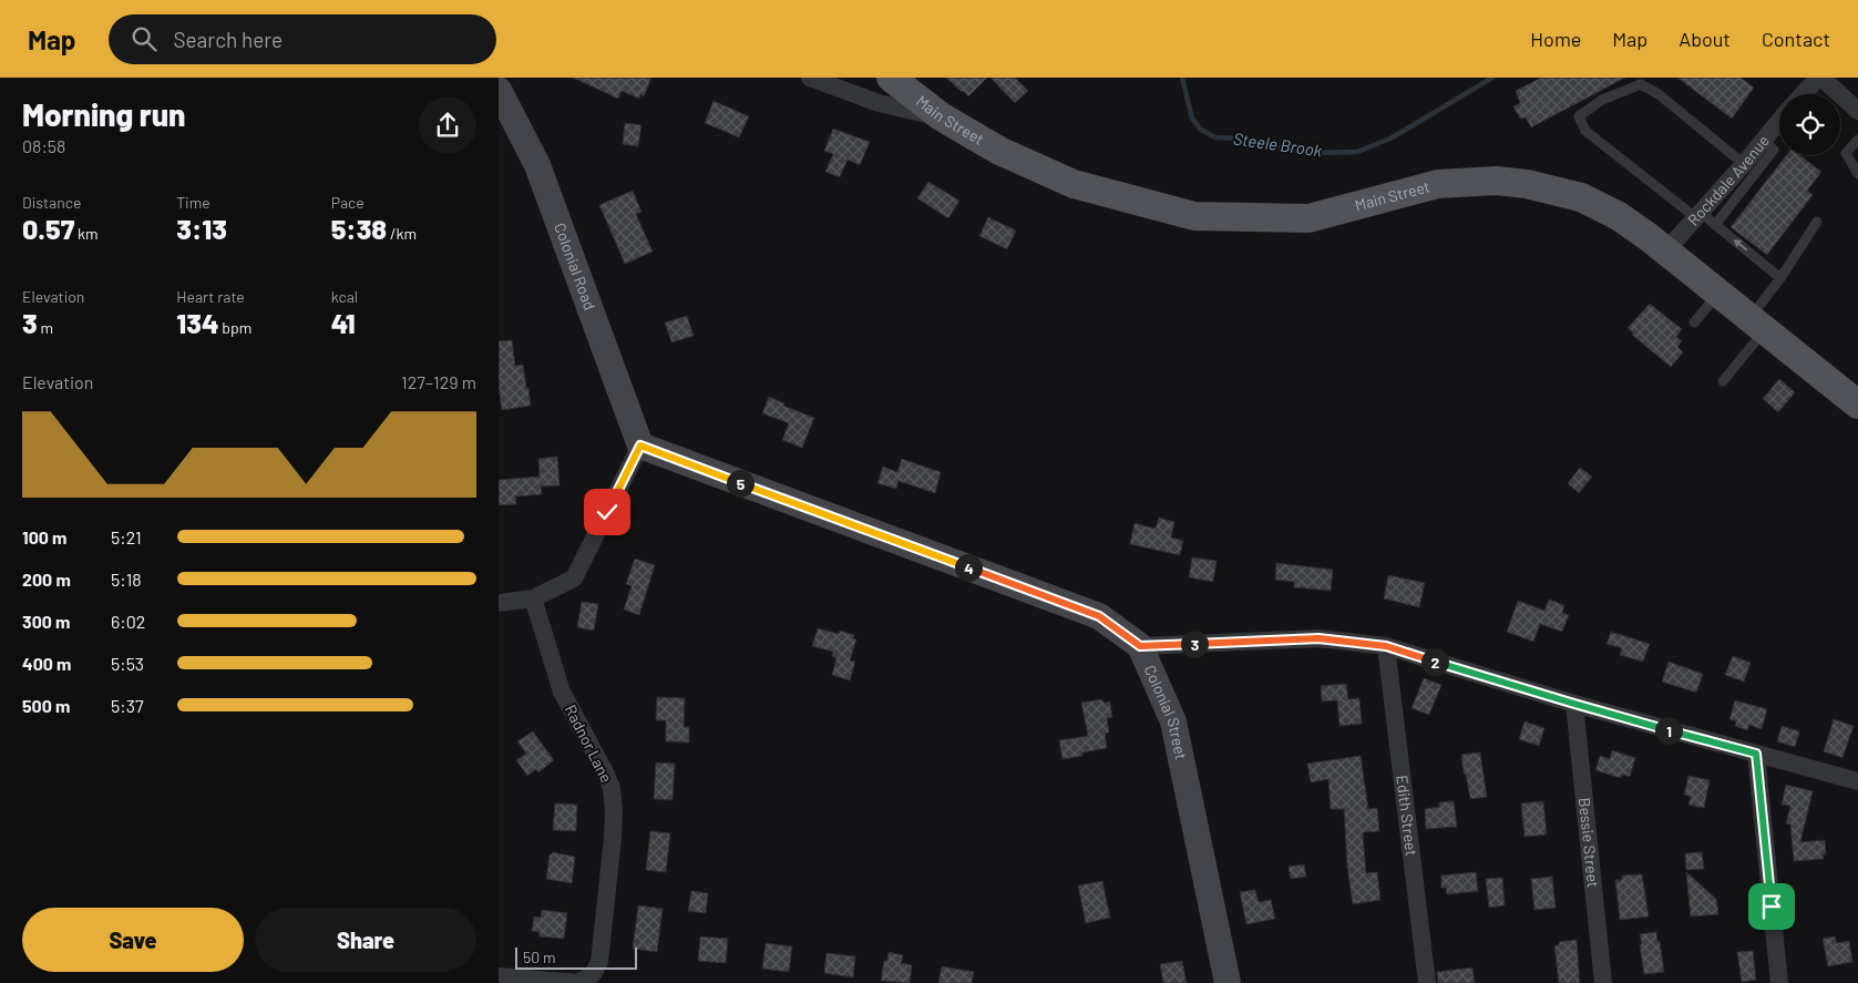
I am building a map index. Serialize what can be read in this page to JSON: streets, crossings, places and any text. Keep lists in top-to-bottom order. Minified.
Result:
{"streets":{"main road":["Main Street"],"street":["Rockdale Avenue","Colonial Road","Colonial Street","Radnor Lane","Edith Street","Bessie Street"]},"crossings":[["Main Street","Rockdale Avenue"],["Colonial Road","Colonial Street"]],"water":["Steele Brook"],"scale_bar":"50 m","page":{"header":"Map","search":"Search here","nav":["Home","Map","About","Contact"],"heading":["Morning run","08:58"],"stats":[["Distance","0.57 km"],["Time","3:13"],["Pace","5:38 /km"],["Elevation","3 m"],["Heart rate","134 bpm"],["kcal","41"]],"chart":["Elevation","127–129 m"],"pins":["5","4","3","2","1"],"list":[{"name":"100 m","note":"5:21"},{"name":"200 m","note":"5:18"},{"name":"300 m","note":"6:02"},{"name":"400 m","note":"5:53"},{"name":"500 m","note":"5:37"}],"buttons":["Save","Share"],"scale":"50 m"}}
